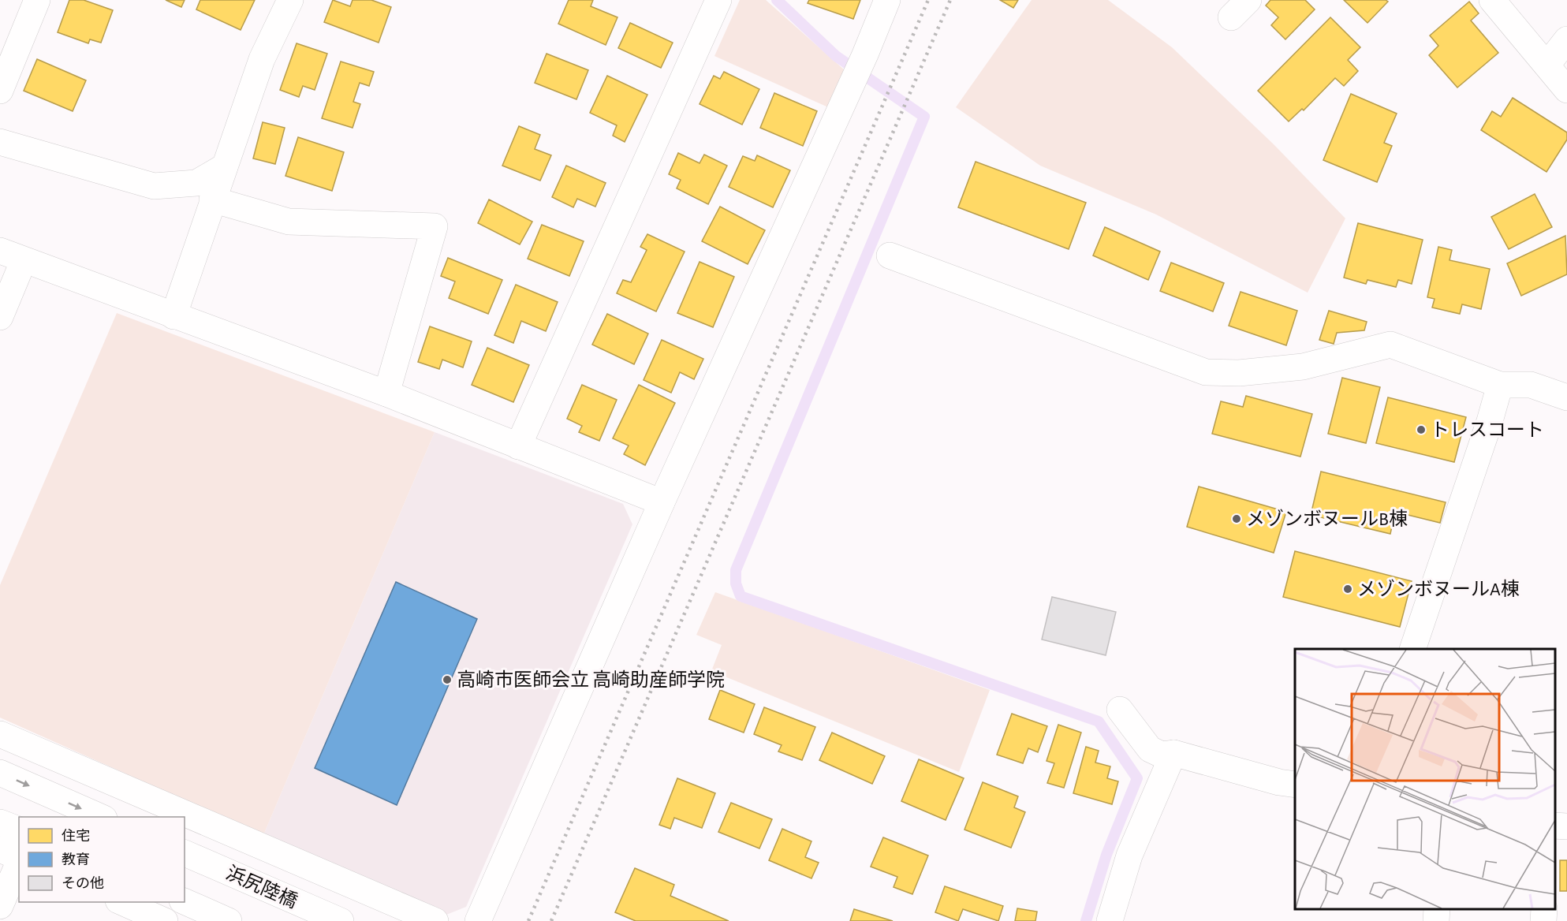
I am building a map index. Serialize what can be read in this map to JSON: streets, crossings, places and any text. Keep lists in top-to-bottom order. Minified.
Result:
{"streets":{"street":["浜尻陸橋"]},"places":["トレスコート","メゾンボヌールB棟","メゾンボヌールA棟","高崎市医師会立 高崎助産師学院"],"legend":["住宅","教育","その他"]}
